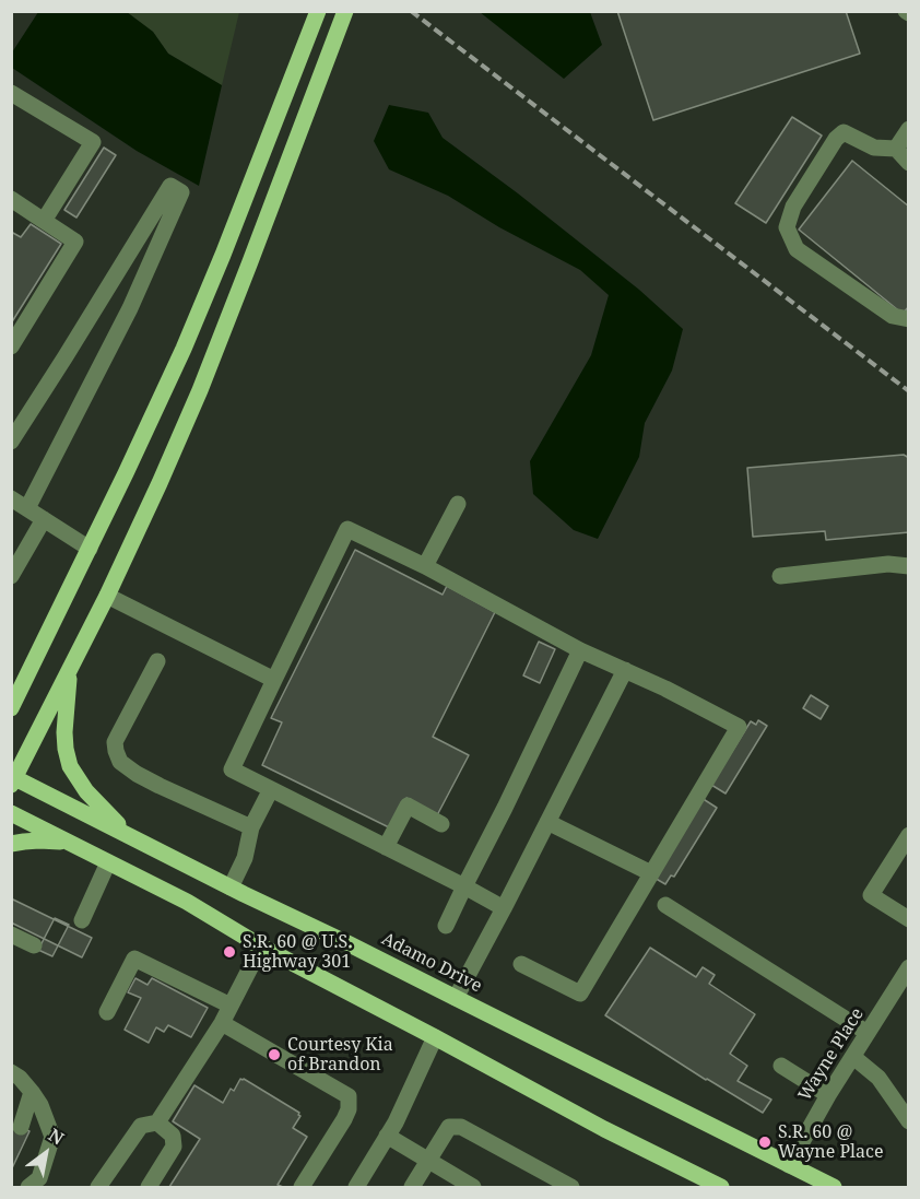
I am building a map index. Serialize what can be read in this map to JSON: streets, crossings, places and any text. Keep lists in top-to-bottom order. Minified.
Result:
{"streets":{"main road":["Adamo Drive"],"street":["Wayne Place"]},"crossings":[["Adamo Drive","Wayne Place"]],"places":["S.R. 60 @ U.S. Highway 301","Courtesy Kia of Brandon","S.R. 60 @ Wayne Place"],"north":"top right"}
